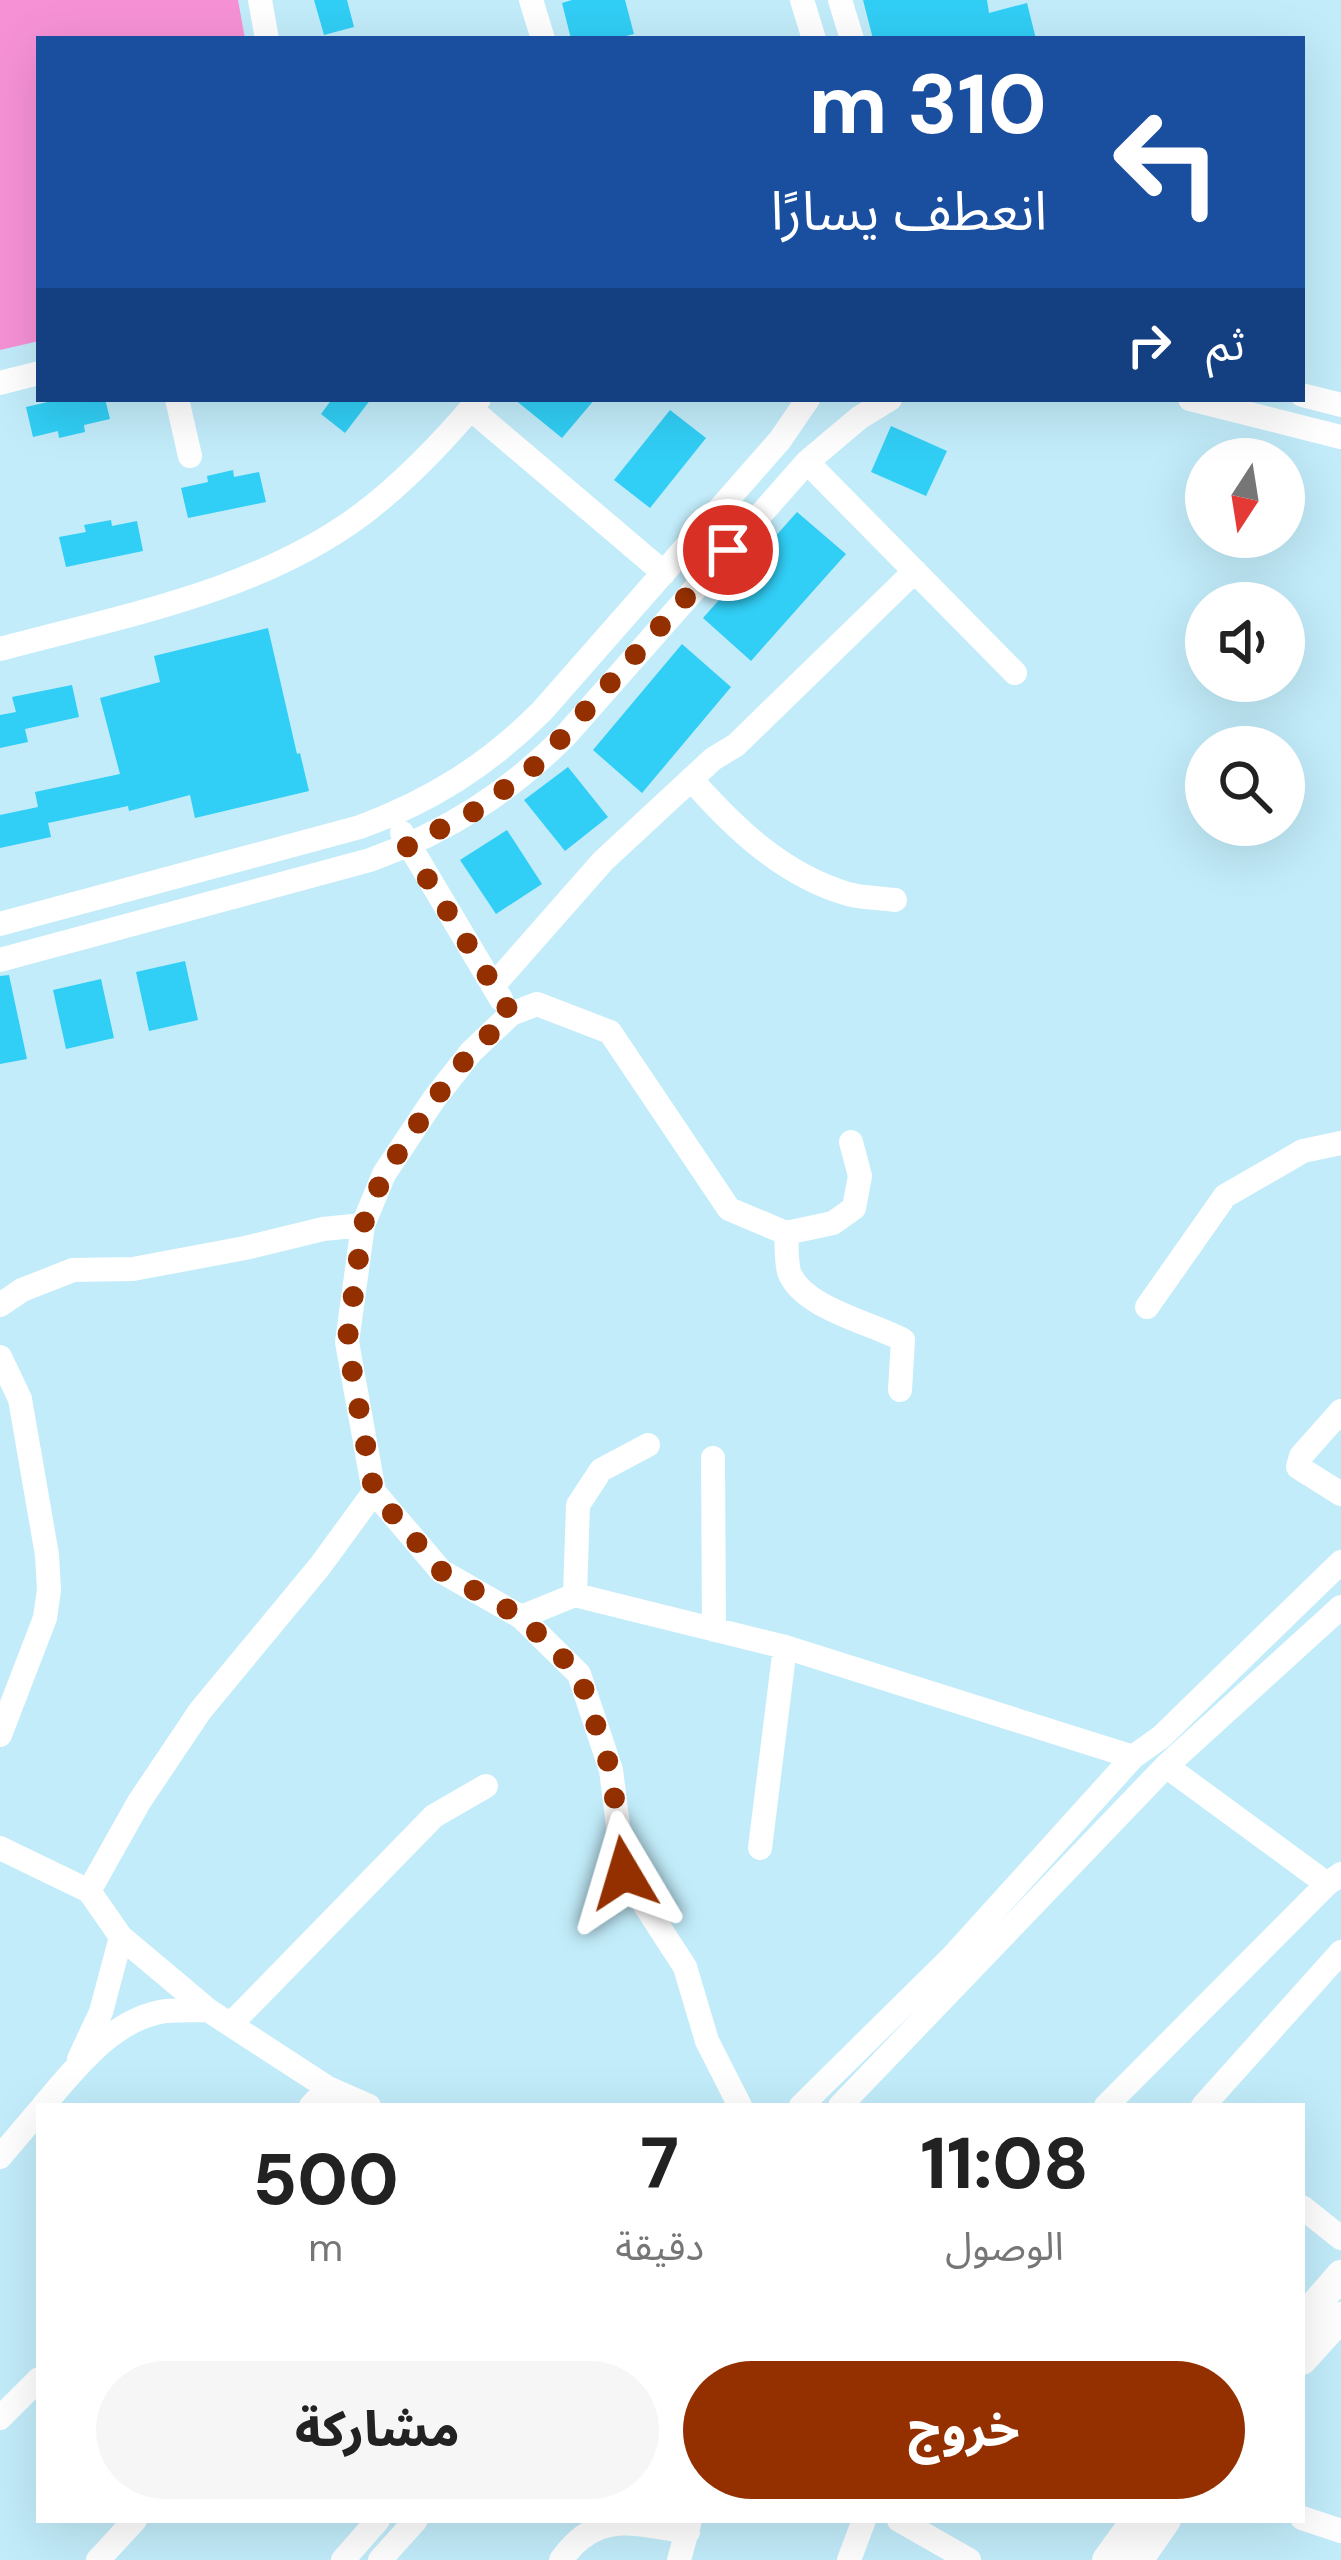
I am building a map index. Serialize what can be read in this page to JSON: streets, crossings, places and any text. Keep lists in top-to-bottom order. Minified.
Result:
{"north":"bottom","page":{"turn":["310 m","انعطف يسارًا"],"then":"ثم","eta":["11:08","الوصول","7","دقيقة","500","m"],"buttons":["خروج","مشاركة"]}}
